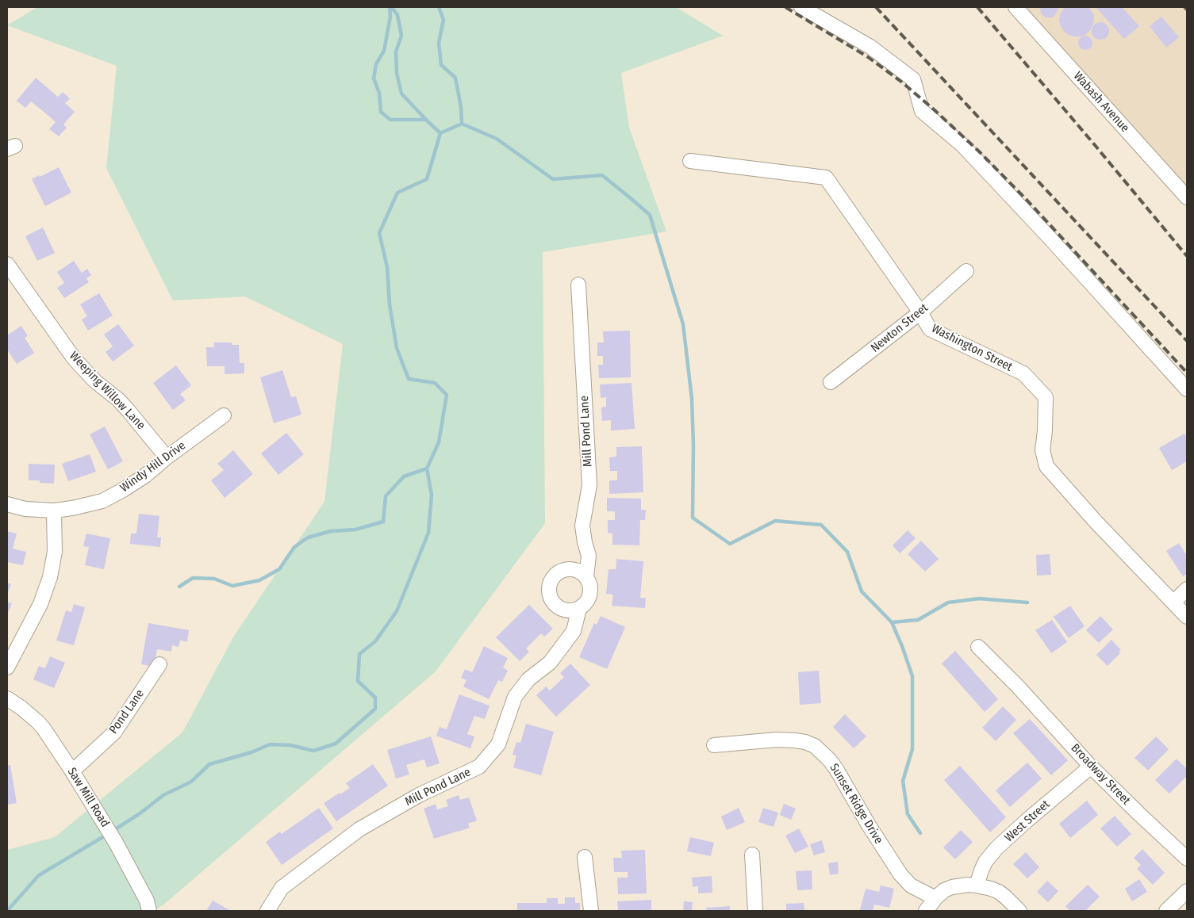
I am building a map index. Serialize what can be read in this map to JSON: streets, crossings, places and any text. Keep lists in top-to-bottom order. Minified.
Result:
{"streets":{"street":["Wabash Avenue","Newton Street","Washington Street","Weeping Willow Lane","Mill Pond Lane","Windy Hill Drive","Pond Lane","Broadway Street","Saw Mill Road","Sunset Ridge Drive","West Street"]},"crossings":[["Newton Street","Washington Street"],["Weeping Willow Lane","Windy Hill Drive"],["Pond Lane","Saw Mill Road"],["Broadway Street","West Street"]]}
